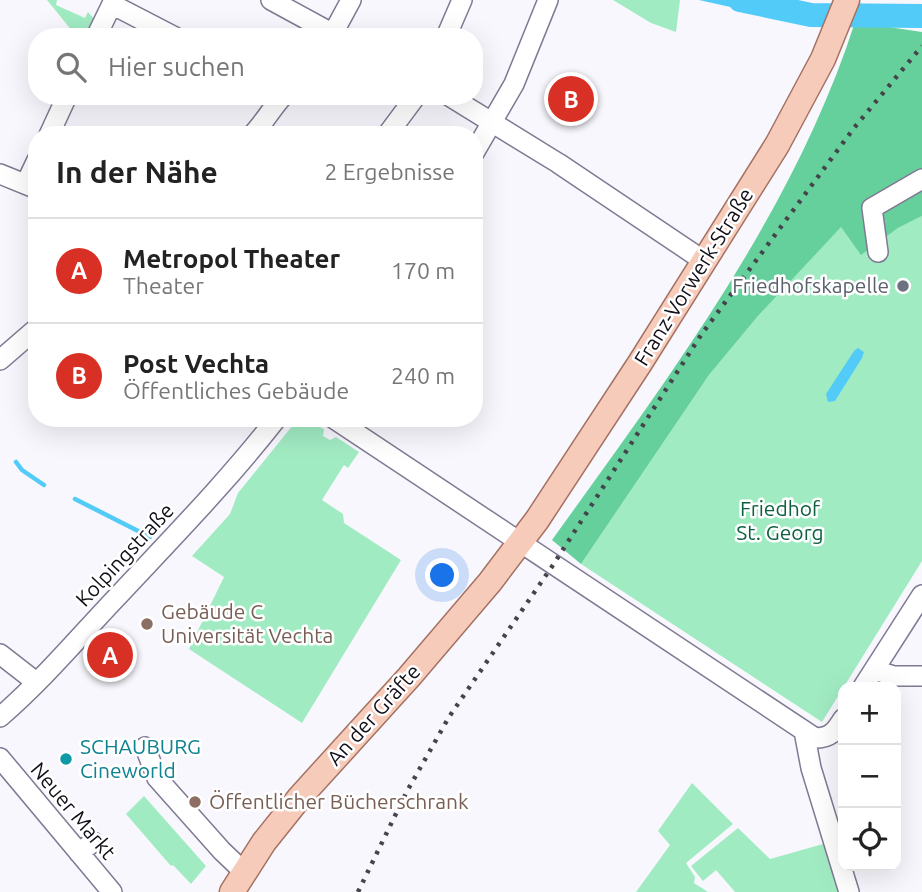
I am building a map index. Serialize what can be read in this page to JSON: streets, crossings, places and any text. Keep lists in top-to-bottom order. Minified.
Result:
{"streets":{"main road":["Franz-Vorwerk-Straße","An der Gräfte"],"street":["Kolpingstraße","Neuer Markt"]},"crossings":[["Franz-Vorwerk-Straße","An der Gräfte"]],"parks":["Friedhof St. Georg"],"places":["Friedhofskapelle","Gebäude C Universität Vechta","SCHAUBURG Cineworld","Öffentlicher Bücherschrank"],"page":{"search":"Hier suchen","pins":["B","A"],"heading":["In der Nähe","2 Ergebnisse"],"list":[{"mark":"A","name":"Metropol Theater","note":"Theater","value":"170 m"},{"mark":"B","name":"Post Vechta","note":"Öffentliches Gebäude","value":"240 m"}],"map_buttons":["+","−"]}}
